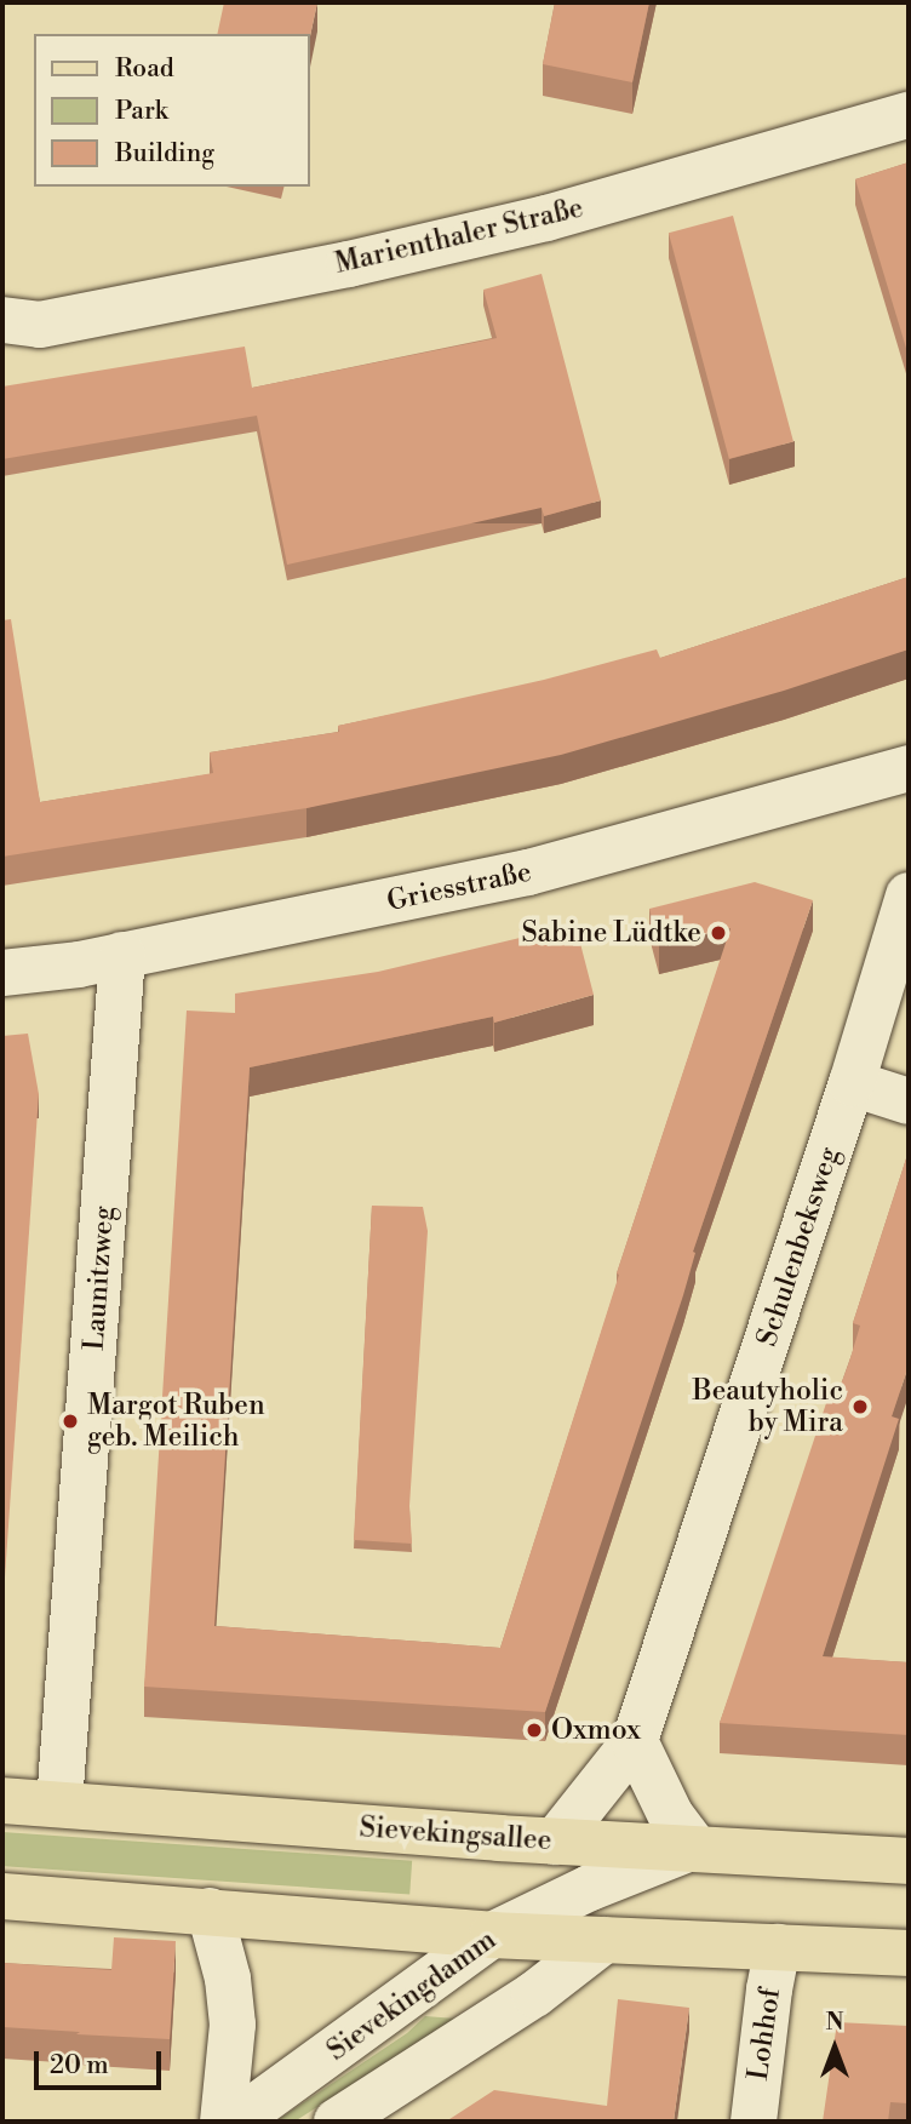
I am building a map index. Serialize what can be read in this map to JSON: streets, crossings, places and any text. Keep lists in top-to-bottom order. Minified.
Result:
{"streets":{"main road":["Sievekingsallee"],"street":["Marienthaler Straße","Griesstraße","Schulenbeksweg","Launitzweg","Sievekingdamm","Lohhof"]},"crossings":[["Griesstraße","Launitzweg"],["Schulenbeksweg","Sievekingsallee"],["Launitzweg","Sievekingsallee"],["Sievekingsallee","Sievekingdamm"]],"places":["Sabine Lüdtke","Beautyholic by Mira","Margot Ruben geb. Meilich","Oxmox"],"legend":["Road","Park","Building"],"scale_bar":"20 m","north":"top"}
